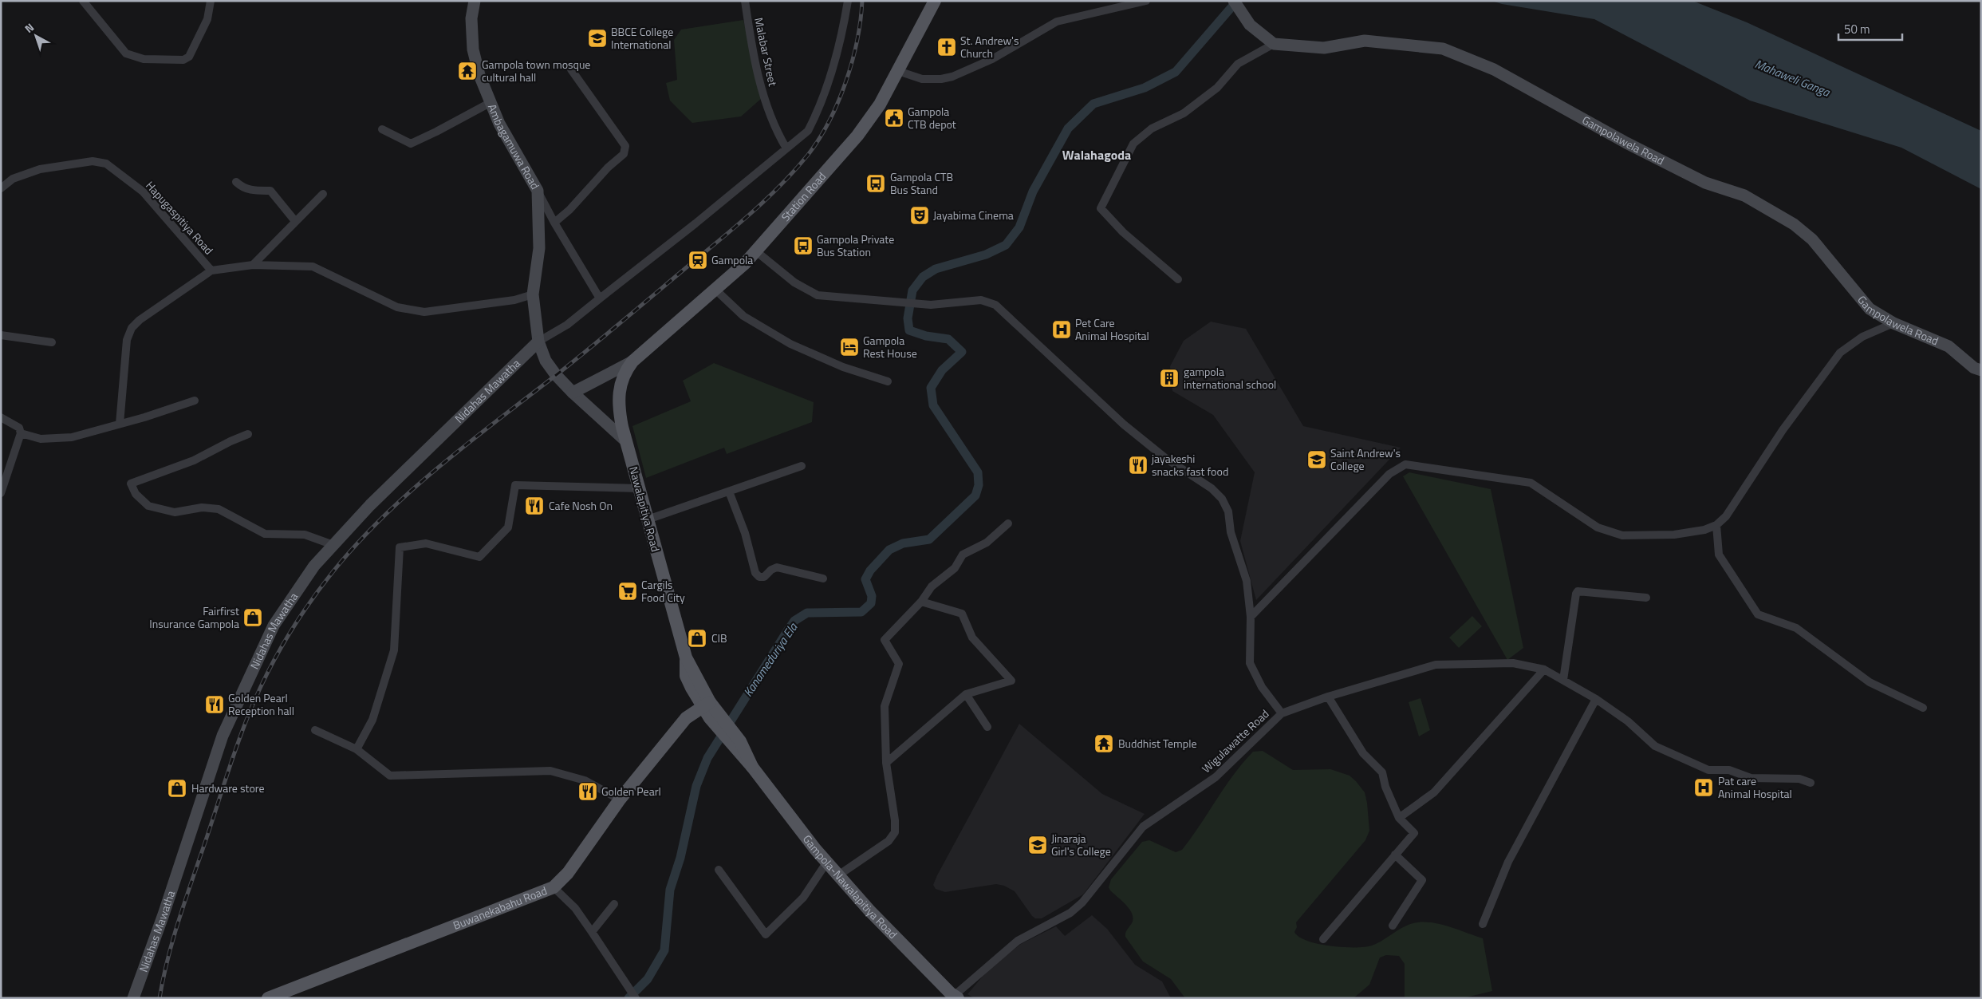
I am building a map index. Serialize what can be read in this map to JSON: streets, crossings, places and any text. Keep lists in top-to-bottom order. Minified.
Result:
{"streets":{"main road":["Station Road","Nawalapitiya Road","Gampola-Nawalapitiya Road","Buwanekabahu Road"],"street":["Malabar Street","Gampolawela Road","Ambagamuwa Road","Hapugaspitiya Road","Nidahas Mawatha","Wigulawatte Road"]},"crossings":[["Ambagamuwa Road","Hapugaspitiya Road"],["Station Road","Nawalapitiya Road"],["Nawalapitiya Road","Gampola-Nawalapitiya Road"],["Nawalapitiya Road","Buwanekabahu Road"],["Wigulawatte Road","Gampola-Nawalapitiya Road"]],"districts":["Walahagoda"],"water":["Mahaweli Ganga","Kanameduriya Ela"],"places":{"school or university":["BBCE College International","Saint Andrew's College","Jinaraja Girl's College"],"church":["St. Andrew's Church"],"temple":["Gampola town mosque cultural hall","Buddhist Temple"],"public building":["Gampola CTB depot"],"bus stop":["Gampola CTB Bus Stand","Gampola Private Bus Station"],"theatre":["Jayabima Cinema"],"station":["Gampola"],"hospital":["Pet Care Animal Hospital","Pat care Animal Hospital"],"hotel":["Gampola Rest House"],"building":["gampola international school"],"restaurant":["jayakeshi snacks fast food","Cafe Nosh On","Golden Pearl Reception hall","Golden Pearl"],"supermarket":["Cargils Food City"],"shop":["Fairfirst Insurance Gampola","CIB","Hardware store"]},"scale_bar":"50 m","north":"top left"}
